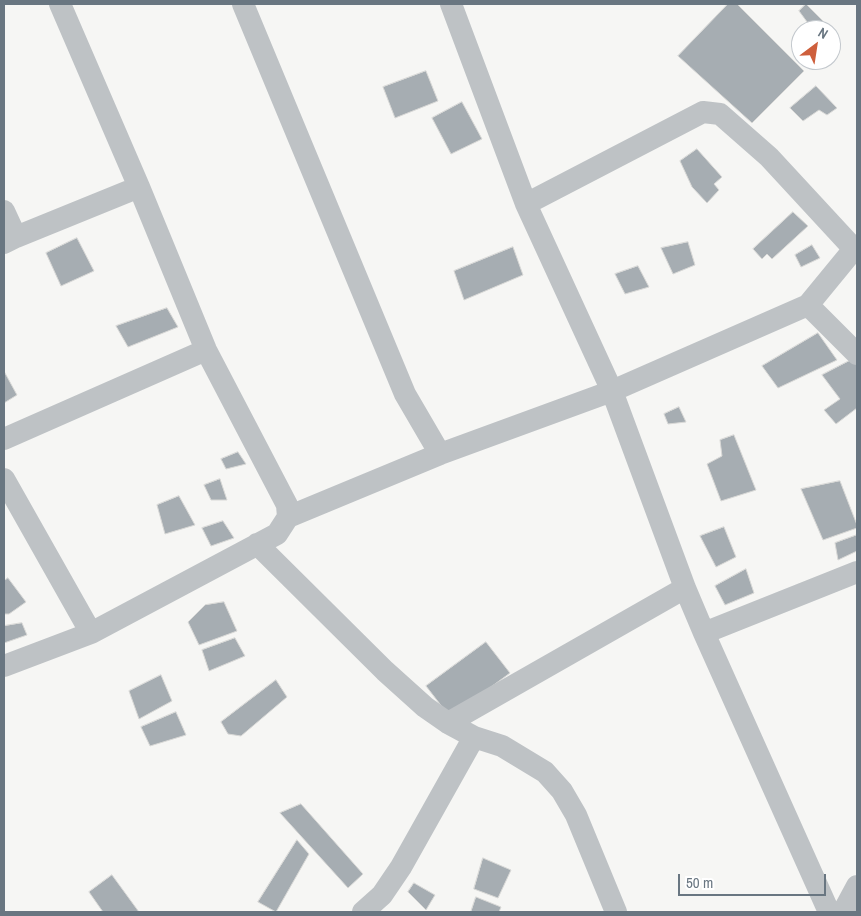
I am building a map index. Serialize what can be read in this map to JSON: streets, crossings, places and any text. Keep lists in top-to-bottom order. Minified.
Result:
{"scale_bar":"50 m","north":"top right"}
